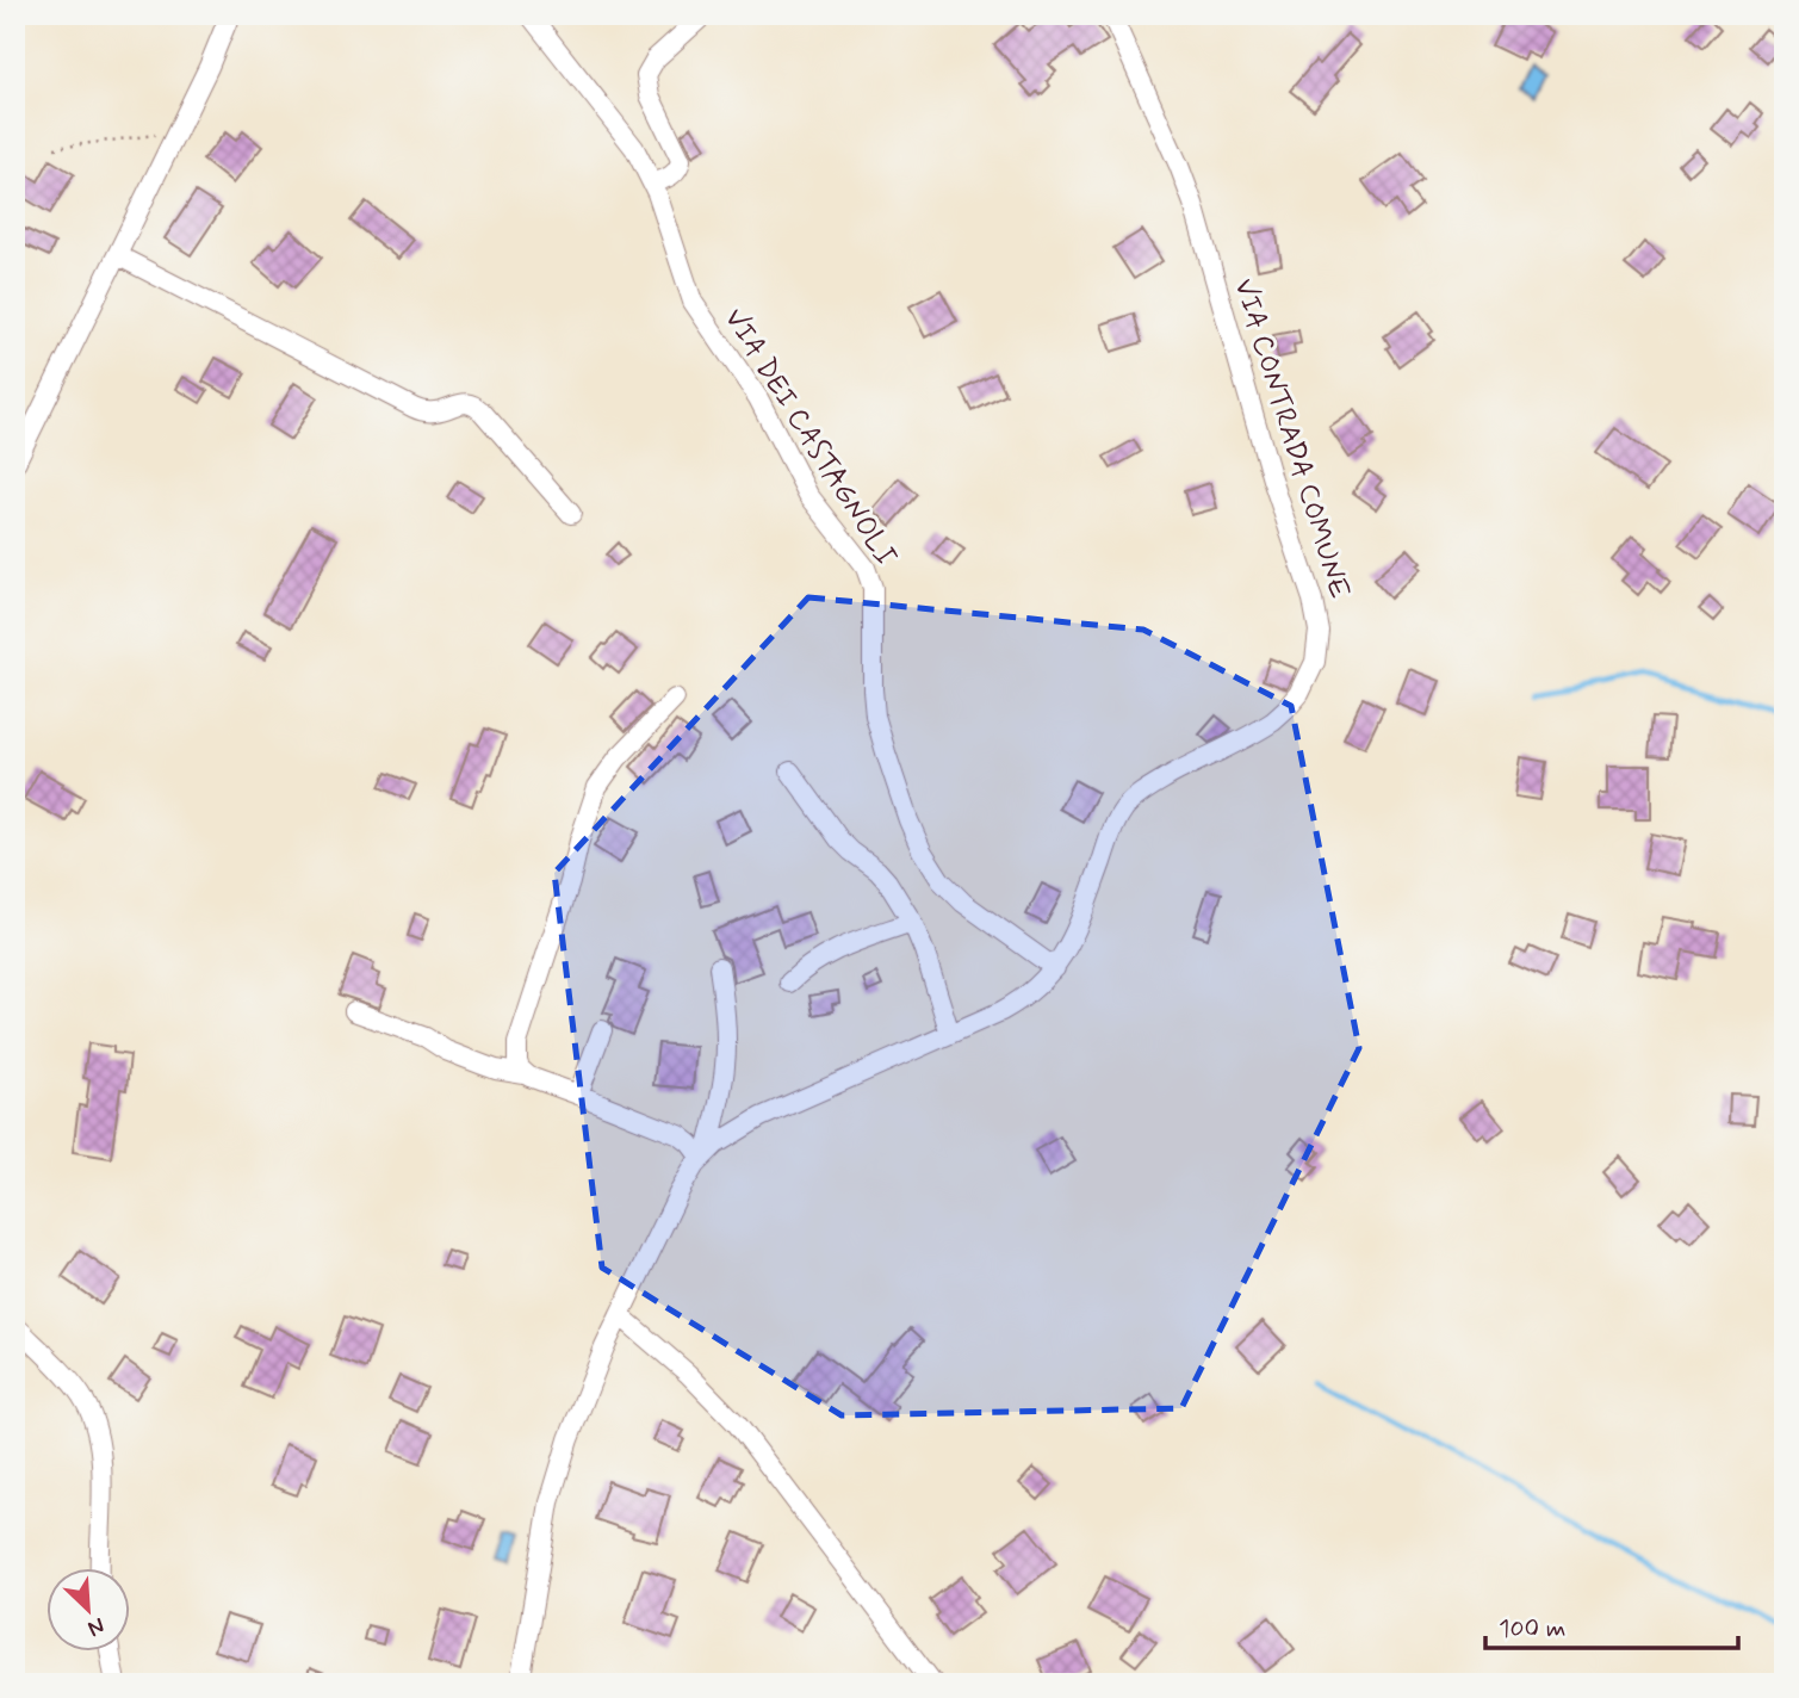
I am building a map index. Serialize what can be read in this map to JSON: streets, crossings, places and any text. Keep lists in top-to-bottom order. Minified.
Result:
{"streets":{"street":["VIA DEI CASTAGNOLI","VIA CONTRADA COMUNE"]},"crossings":[["VIA DEI CASTAGNOLI","VIA CONTRADA COMUNE"]],"scale_bar":"100 m","north":"bottom right"}
